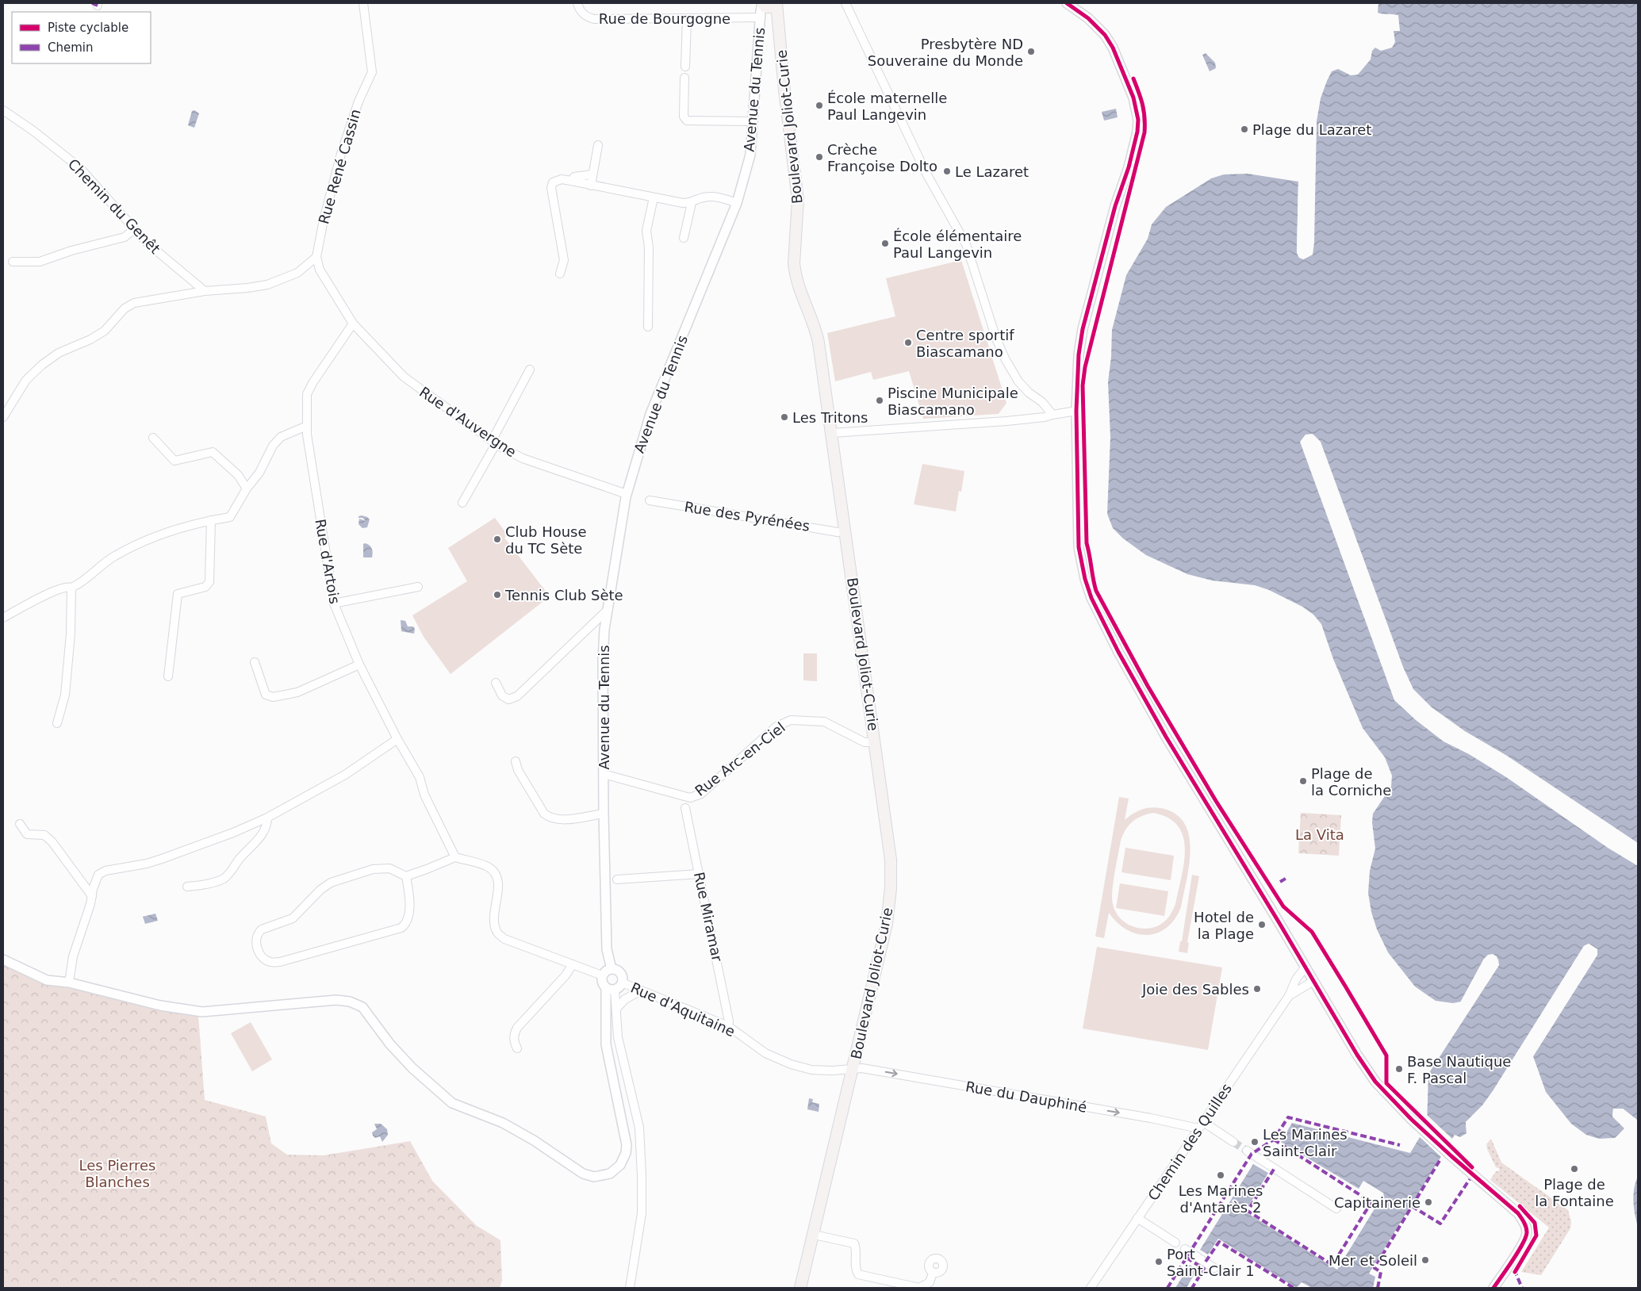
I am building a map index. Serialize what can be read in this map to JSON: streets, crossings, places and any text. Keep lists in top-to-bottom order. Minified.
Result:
{"streets":{"main road":["Boulevard Joliot-Curie"],"street":["Rue de Bourgogne","Avenue du Tennis","Rue René Cassin","Chemin du Genêt","Rue d'Auvergne","Rue des Pyrénées","Rue d'Artois","Rue Arc-en-Ciel","Rue Miramar","Rue d'Aquitaine","Rue du Dauphiné","Chemin des Quilles"]},"crossings":[["Rue de Bourgogne","Avenue du Tennis"],["Avenue du Tennis","Boulevard Joliot-Curie"],["Avenue du Tennis","Rue d'Auvergne"],["Avenue du Tennis","Rue Arc-en-Ciel"],["Avenue du Tennis","Rue d'Aquitaine"],["Boulevard Joliot-Curie","Rue des Pyrénées"],["Boulevard Joliot-Curie","Rue Arc-en-Ciel"],["Boulevard Joliot-Curie","Rue d'Aquitaine"],["Boulevard Joliot-Curie","Rue du Dauphiné"],["Rue d'Auvergne","Rue d'Artois"],["Rue Miramar","Rue d'Aquitaine"],["Rue d'Aquitaine","Rue du Dauphiné"],["Rue du Dauphiné","Chemin des Quilles"]],"one_way":["Rue du Dauphiné"],"parks":["La Vita","Les Pierres Blanches"],"places":["Presbytère ND Souveraine du Monde","École maternelle Paul Langevin","Plage du Lazaret","Crèche Françoise Dolto","Le Lazaret","École élémentaire Paul Langevin","Centre sportif Biascamano","Piscine Municipale Biascamano","Les Tritons","Club House du TC Sète","Tennis Club Sète","Plage de la Corniche","Hotel de la Plage","Joie des Sables","Base Nautique F. Pascal","Les Marines Saint-Clair","Plage de la Fontaine","Les Marines d'Antarès 2","Capitainerie","Mer et Soleil","Port Saint-Clair 1"],"legend":["Piste cyclable","Chemin"]}
